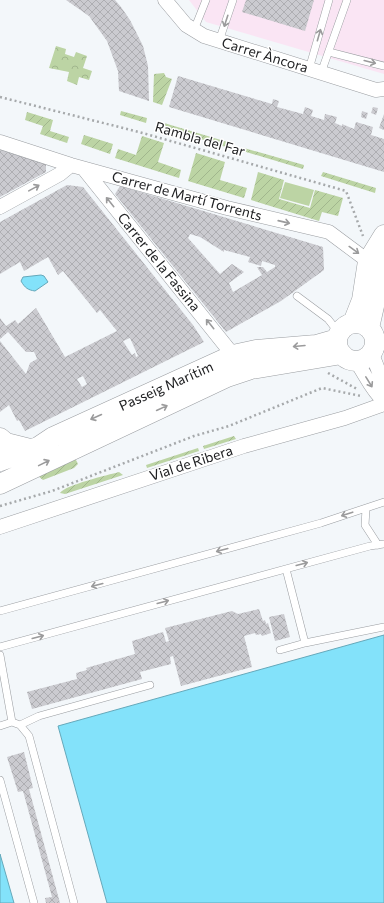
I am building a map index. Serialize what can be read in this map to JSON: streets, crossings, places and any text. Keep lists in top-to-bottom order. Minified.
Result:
{"streets":{"street":["Carrer Àncora","Carrer de Martí Torrents","Carrer de la Fassina","Passeig Marítim","Vial de Ribera"],"path":["Rambla del Far"]},"crossings":[["Carrer de Martí Torrents","Carrer de la Fassina"],["Carrer de la Fassina","Passeig Marítim"]],"one_way":["Carrer de Martí Torrents","Carrer de la Fassina"]}
